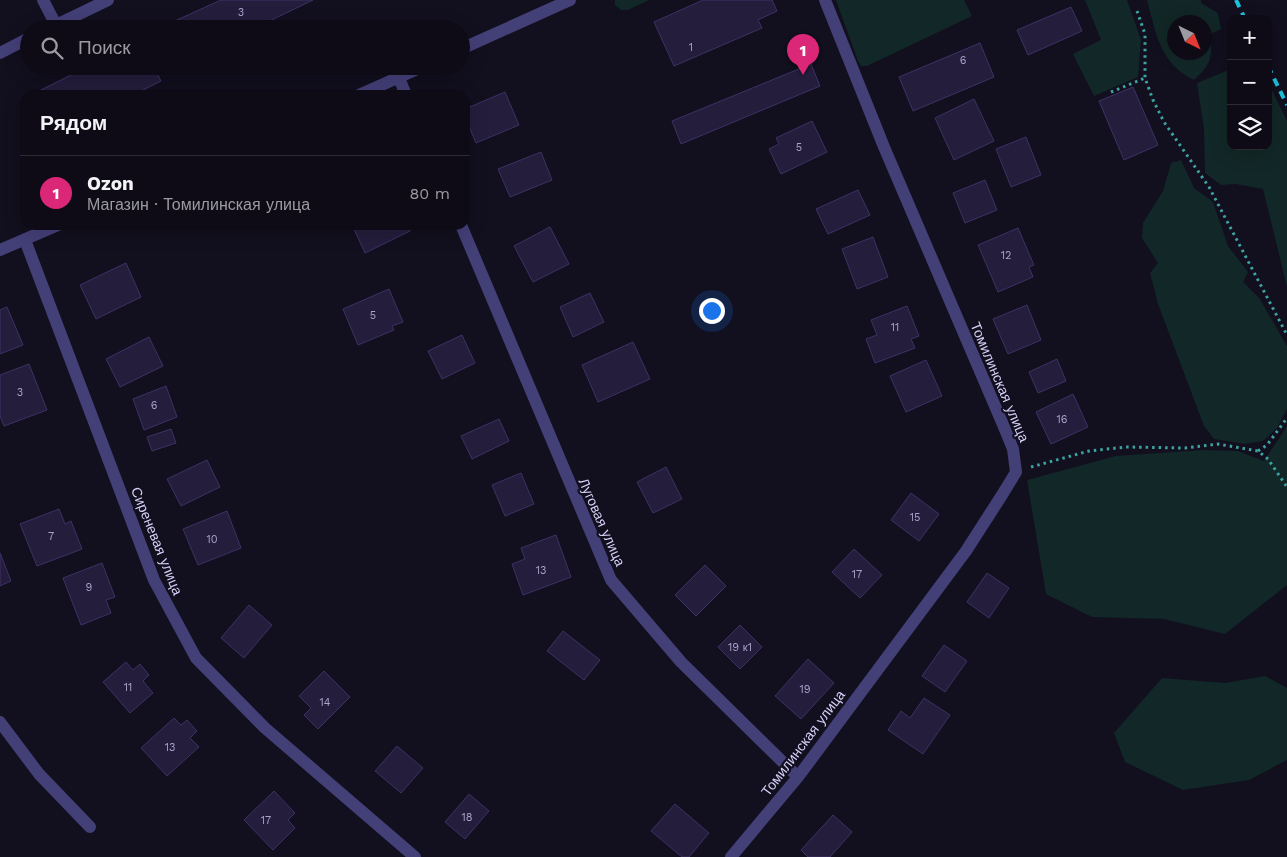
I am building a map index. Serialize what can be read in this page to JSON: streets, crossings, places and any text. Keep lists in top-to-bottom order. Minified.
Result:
{"streets":{"street":["Томилинская улица","Луговая улица","Сиреневая улица"]},"crossings":[["Томилинская улица","Луговая улица"]],"house_numbers":["3","1","6","5","12","5","11","3","6","16","15","7","10","13","17","9","19 к1","11","19","14","13","18","17"],"north":"bottom right","page":{"map_buttons":["+","−"],"search":"Поиск","pins":"1","heading":"Рядом","list":[{"mark":"1","name":"Ozon","note":"Магазин · Томилинская улица","value":"80 m"}]}}
